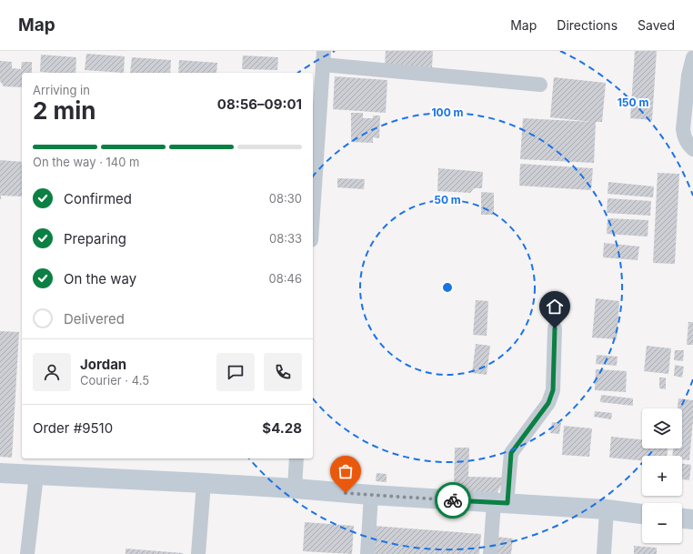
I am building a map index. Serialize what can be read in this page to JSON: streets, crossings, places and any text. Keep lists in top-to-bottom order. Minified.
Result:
{"page":{"header":"Map","nav":["Map","Directions","Saved"],"heading":["2 min","Arriving in","08:56–09:01"],"panel":["Jordan","Courier · 4.5","Order #9510","$4.28"],"bar":"On the way · 140 m","list":[["Confirmed","08:30"],["Preparing","08:33"],["On the way","08:46"],"Delivered"],"map_buttons":["+","−"]},"rings":["150 m","100 m","50 m"]}
